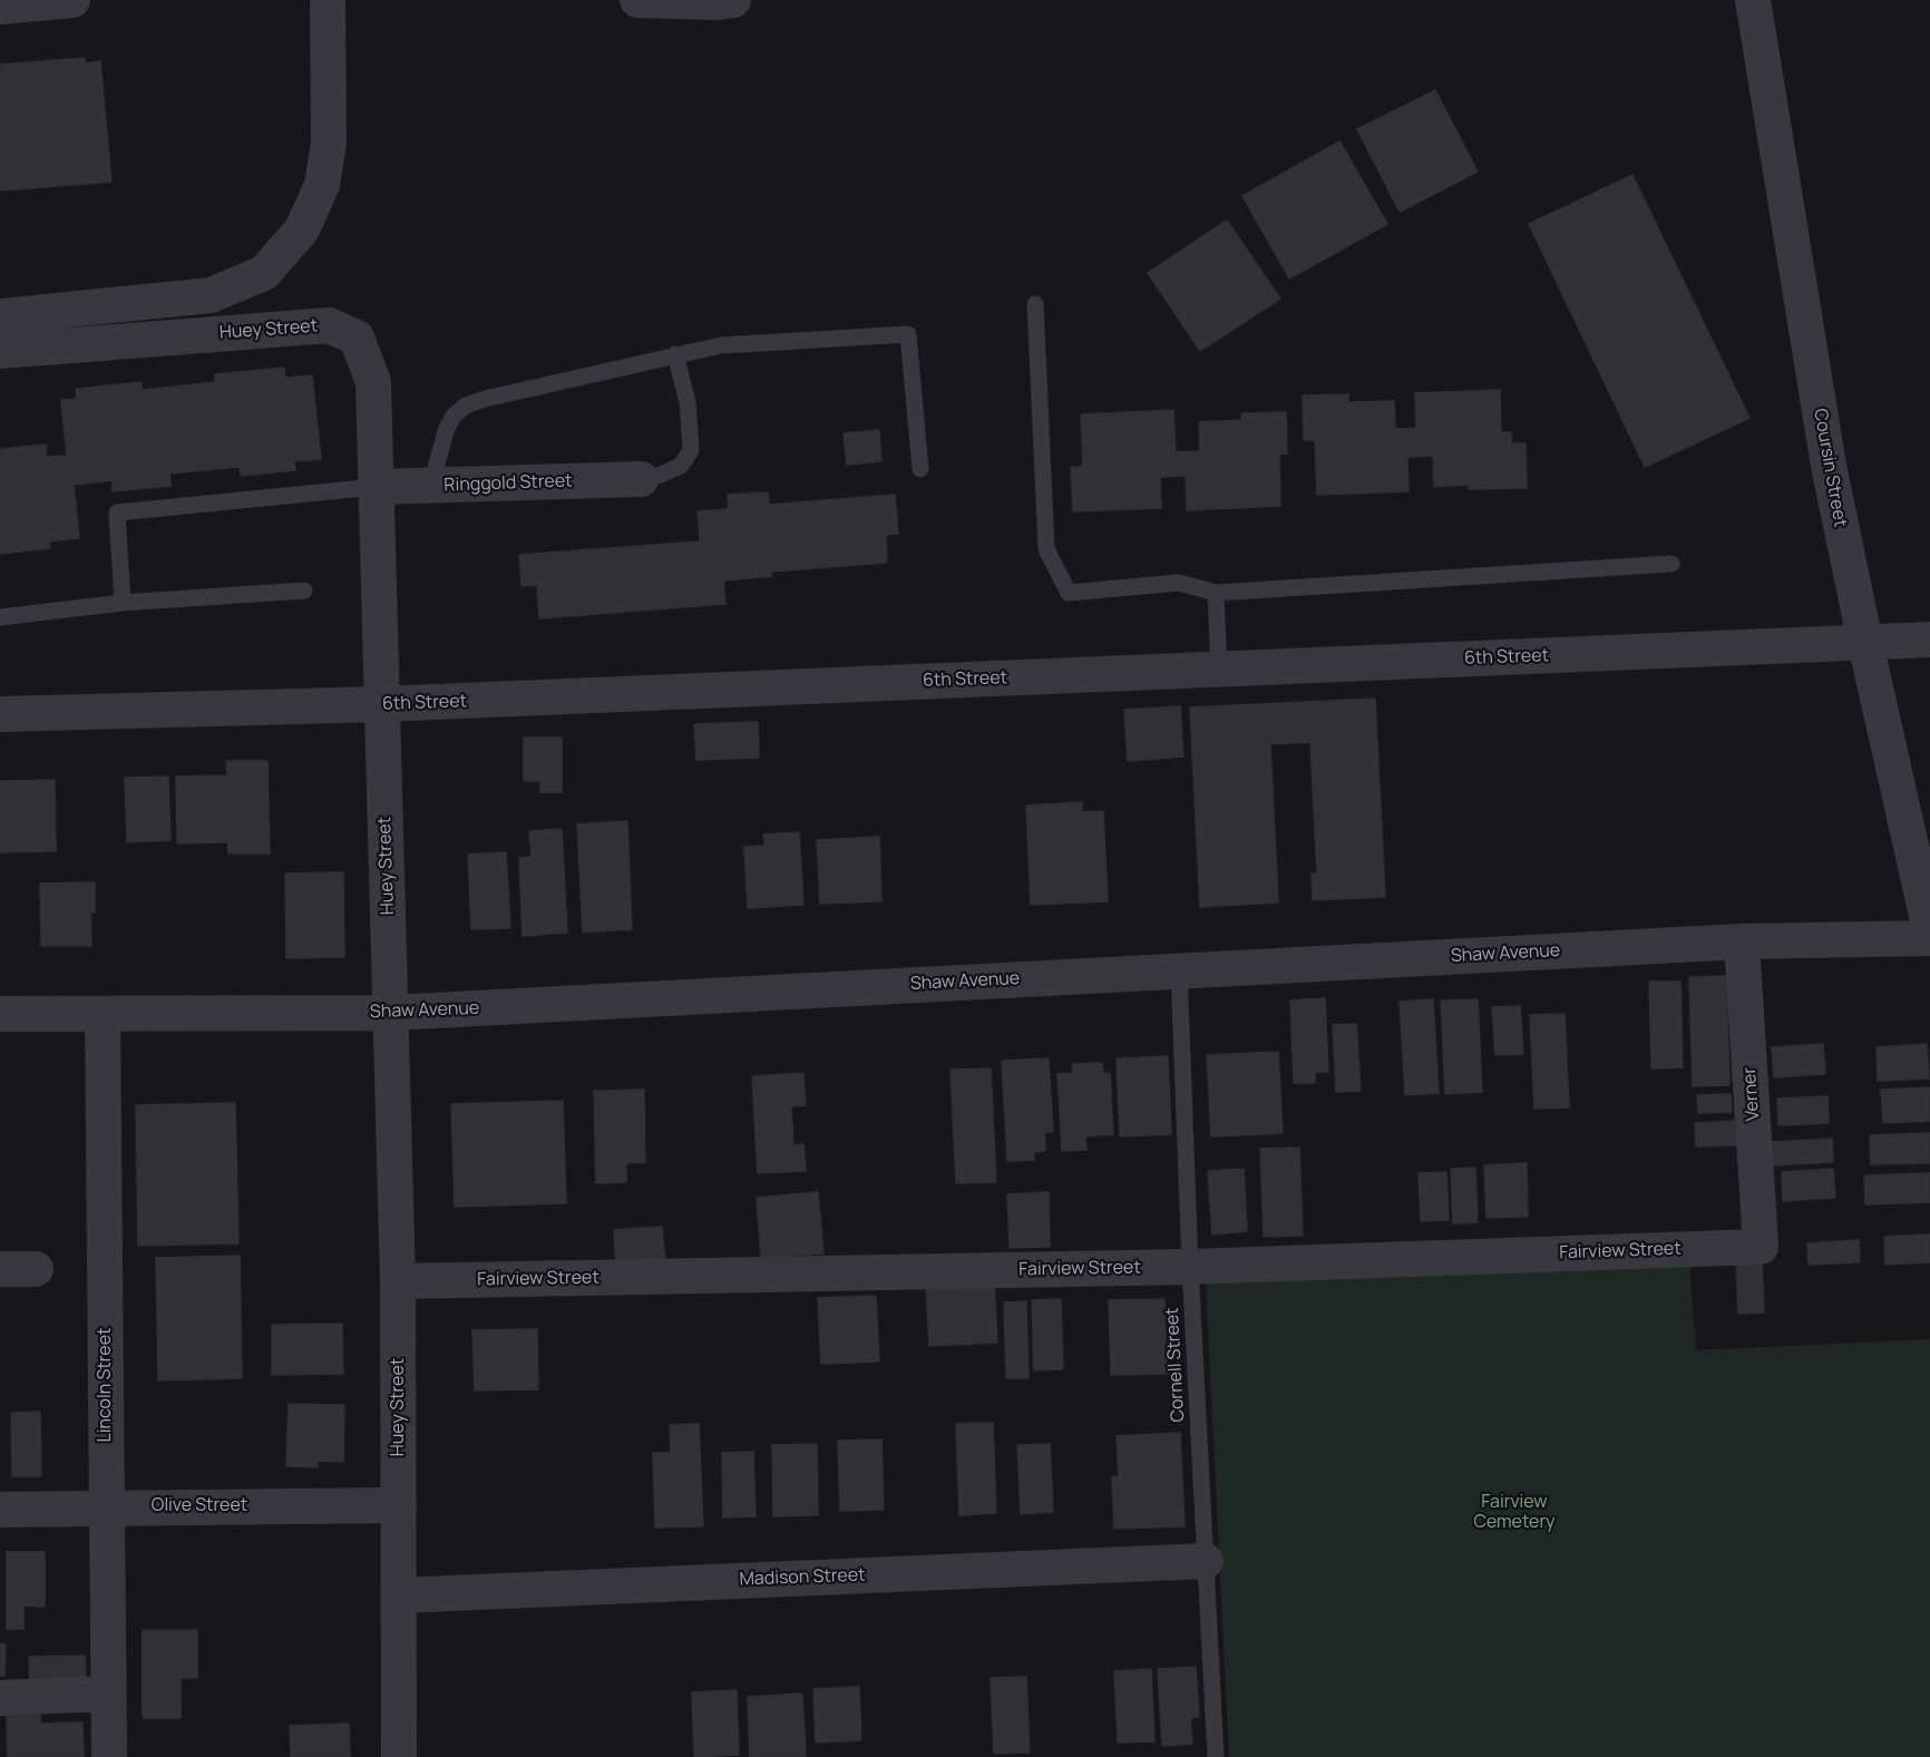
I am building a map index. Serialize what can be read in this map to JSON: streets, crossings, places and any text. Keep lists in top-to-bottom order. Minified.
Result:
{"streets":{"street":["Huey Street","Coursin Street","Ringgold Street","6th Street","Shaw Avenue","Verner","Fairview Street","Lincoln Street","Olive Street","Madison Street"],"lane":["Cornell Street"]},"crossings":[["Huey Street","Ringgold Street"],["Huey Street","6th Street"],["Huey Street","Shaw Avenue"],["Huey Street","Fairview Street"],["Huey Street","Olive Street"],["Huey Street","Madison Street"],["Coursin Street","6th Street"],["Shaw Avenue","Verner"],["Shaw Avenue","Cornell Street"],["Shaw Avenue","Lincoln Street"],["Verner","Fairview Street"],["Fairview Street","Cornell Street"],["Cornell Street","Madison Street"],["Lincoln Street","Olive Street"]],"parks":["Fairview Cemetery"]}
